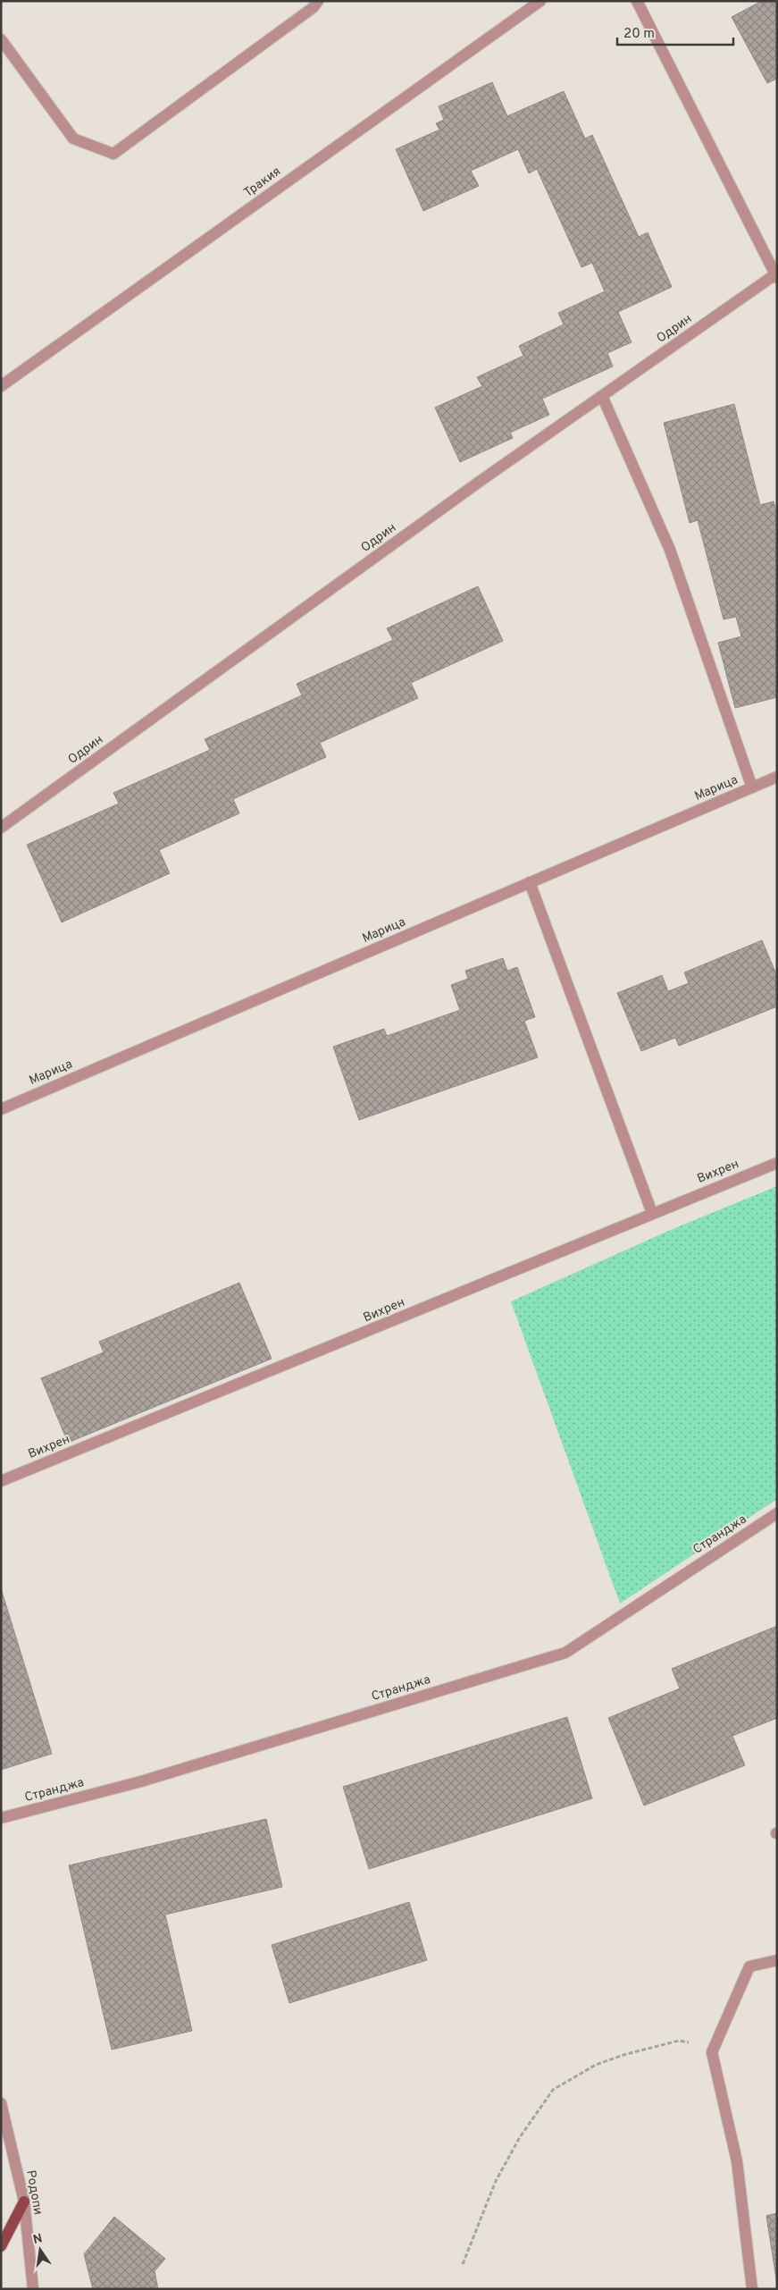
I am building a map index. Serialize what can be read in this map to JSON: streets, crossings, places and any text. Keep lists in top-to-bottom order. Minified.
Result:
{"streets":{"street":["Тракия","Одрин","Марица","Вихрен","Странджа","Родопи"]},"scale_bar":"20 m","north":"top"}
